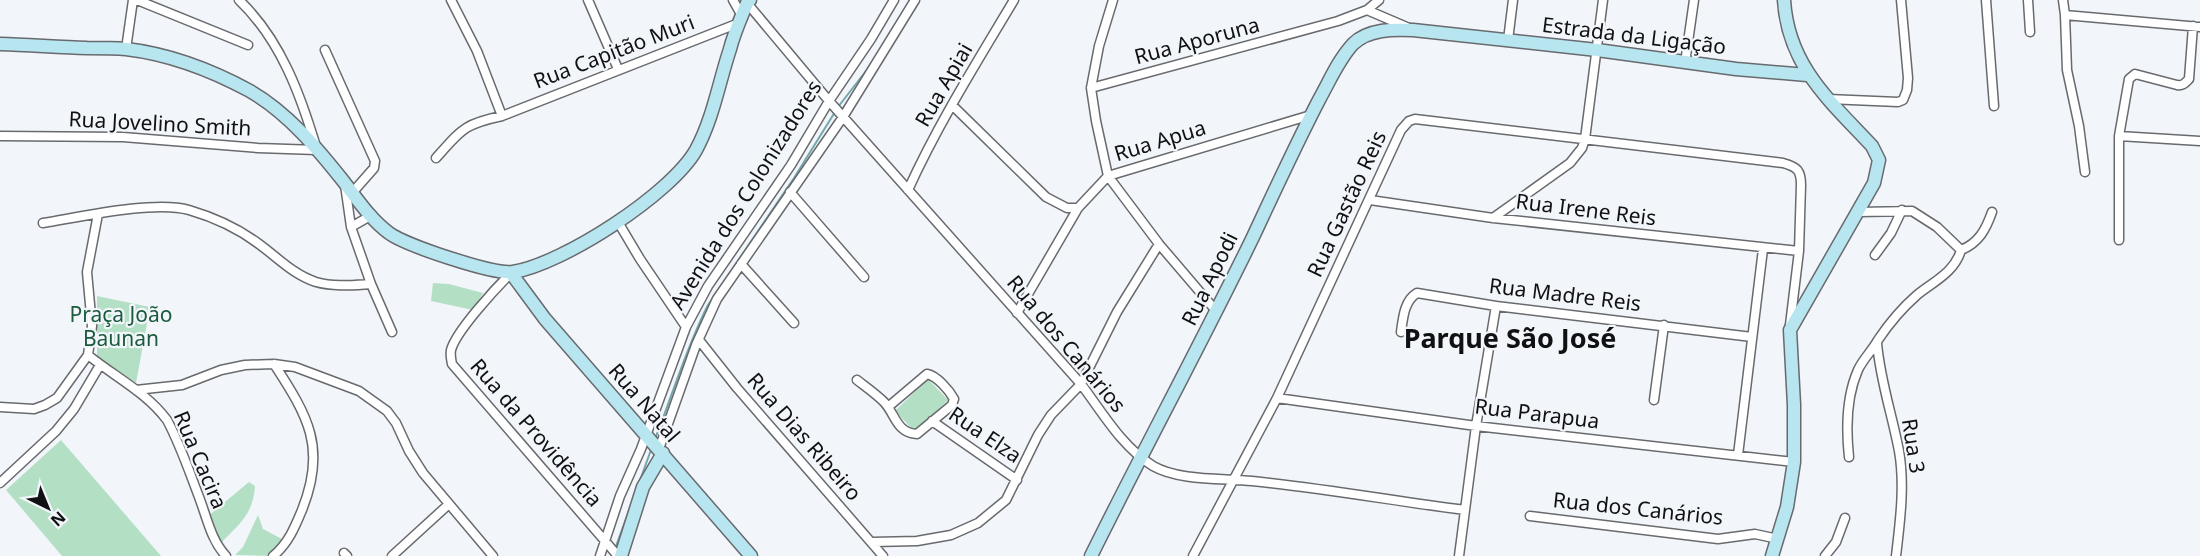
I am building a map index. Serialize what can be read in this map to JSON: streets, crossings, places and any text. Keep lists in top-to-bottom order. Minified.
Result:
{"streets":{"street":["Estrada da Ligação","Rua Aporuna","Rua Capitão Muri","Rua Apiai","Rua Jovelino Smith","Rua Apua","Avenida dos Colonizadores","Rua Gastão Reis","Rua Irene Reis","Rua Apodi","Rua Madre Reis","Rua dos Canários","Rua Natal","Rua Parapua","Rua da Providência","Rua Elza","Rua Dias Ribeiro","Rua 3","Rua Cacira"]},"crossings":[["Estrada da Ligação","Rua Apodi"],["Rua Aporuna","Rua Apua"],["Rua Apiai","Rua dos Canários"],["Rua Apua","Rua Apodi"],["Rua Apua","Rua dos Canários"],["Avenida dos Colonizadores","Rua dos Canários"],["Avenida dos Colonizadores","Rua Natal"],["Avenida dos Colonizadores","Rua da Providência"],["Avenida dos Colonizadores","Rua Dias Ribeiro"],["Rua Gastão Reis","Rua Irene Reis"],["Rua Gastão Reis","Rua dos Canários"],["Rua Gastão Reis","Rua Parapua"],["Rua Apodi","Rua dos Canários"],["Rua Natal","Rua da Providência"]],"districts":["Parque São José"],"parks":["Praça João Baunan"],"north":"bottom right"}
